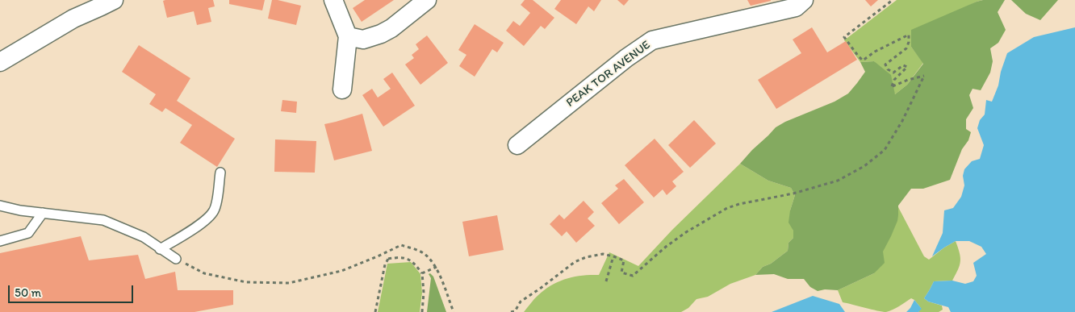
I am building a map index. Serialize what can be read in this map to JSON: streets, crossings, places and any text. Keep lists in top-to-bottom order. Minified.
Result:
{"streets":{"street":["PEAK TOR AVENUE"]},"scale_bar":"50 m"}
